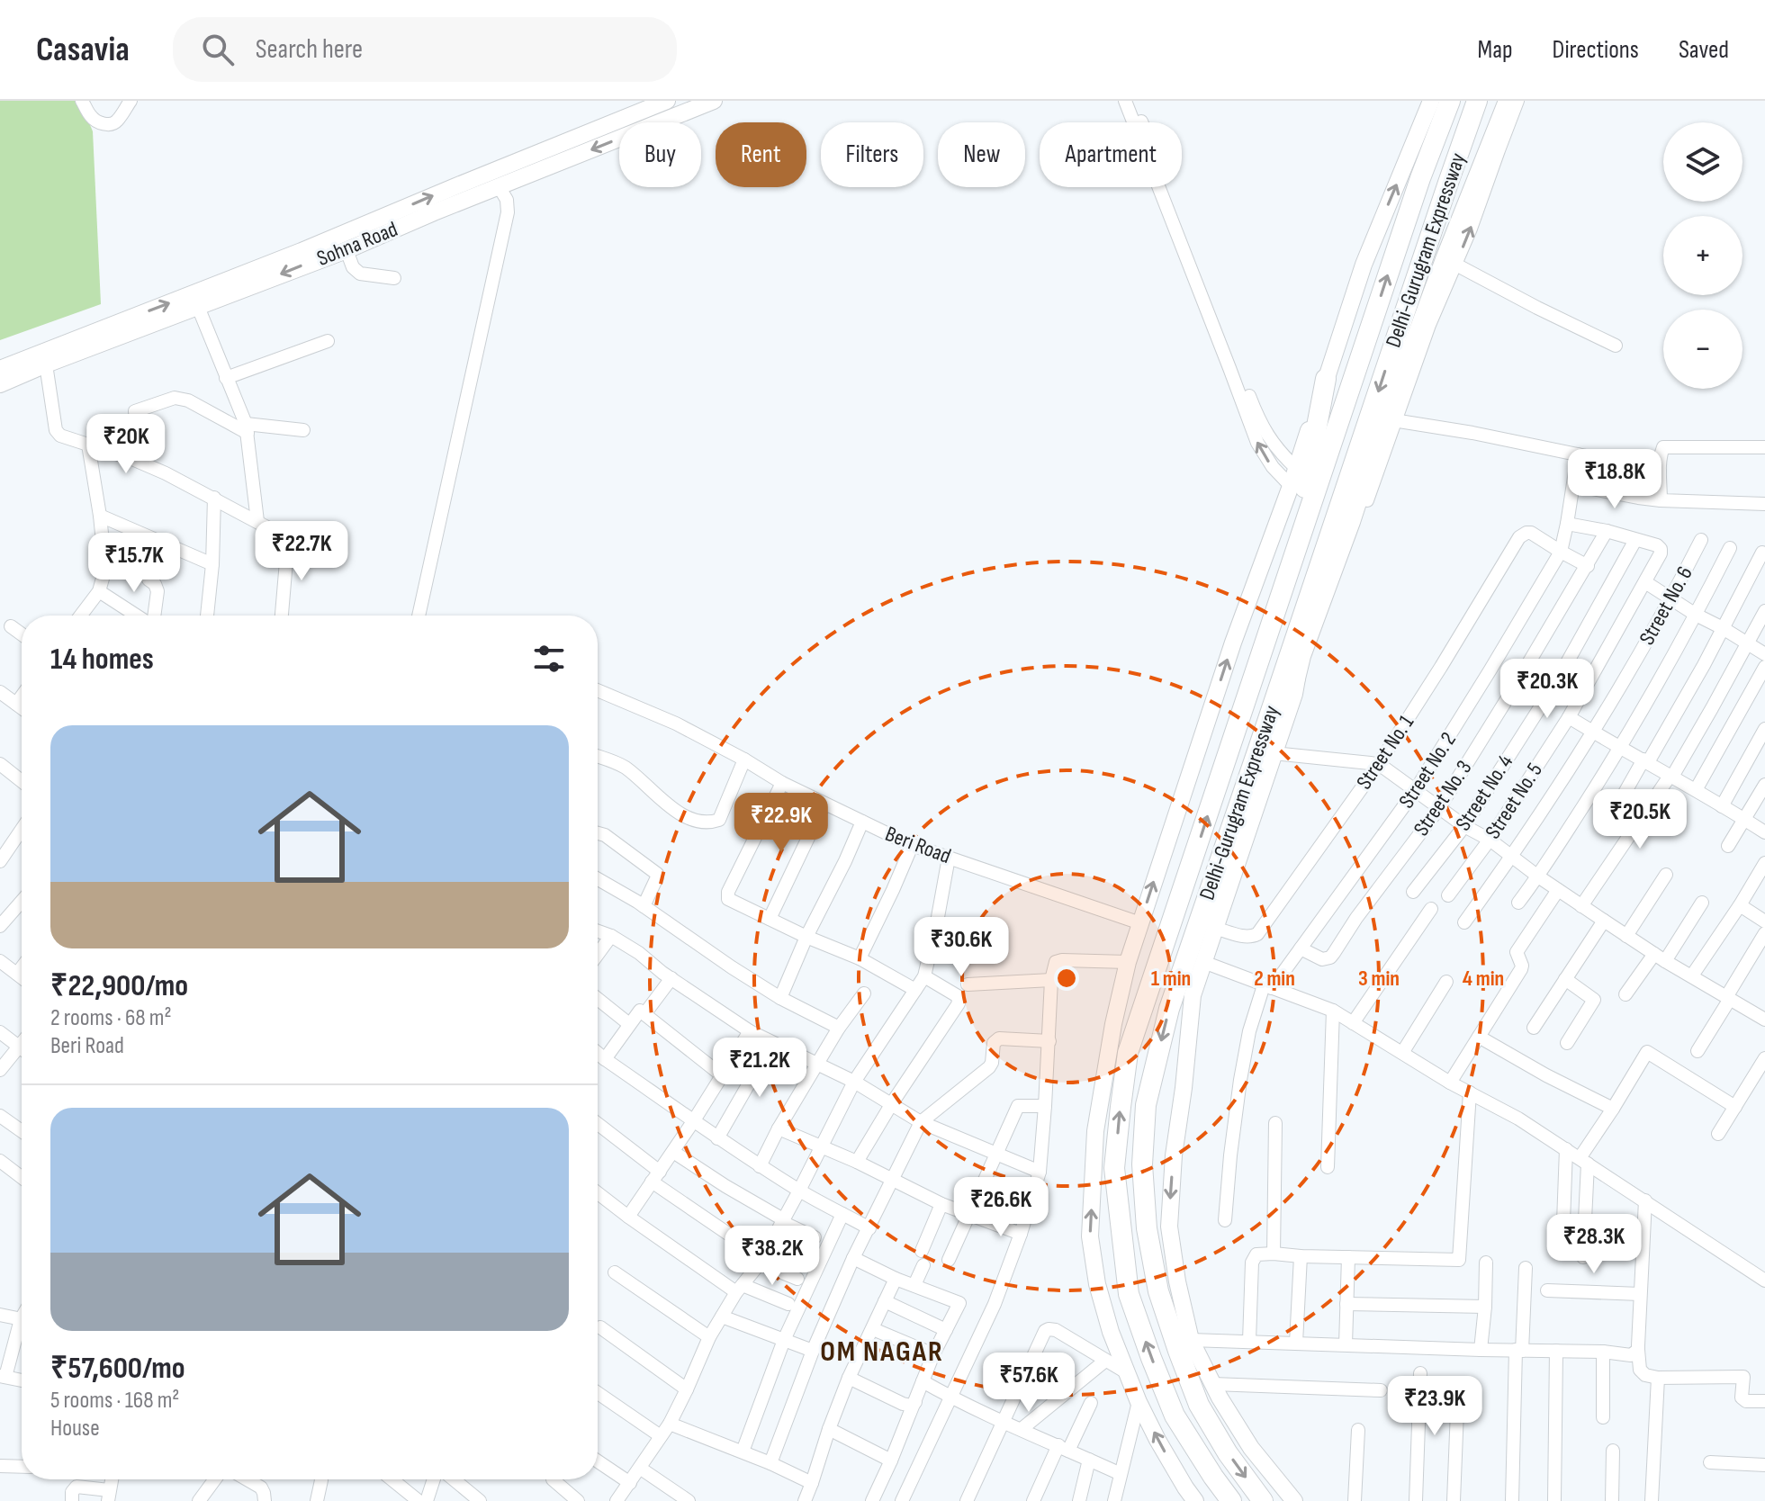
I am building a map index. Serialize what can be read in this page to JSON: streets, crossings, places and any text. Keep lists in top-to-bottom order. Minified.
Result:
{"streets":{"highway":["Delhi-Gurugram Expressway"],"main road":["Sohna Road"],"street":["Street No. 6","Street No. 1","Street No. 2","Street No. 4","Street No. 3","Street No. 5","Beri Road"]},"crossings":[["Street No. 1","Street No. 2"],["Street No. 2","Street No. 3"],["Street No. 4","Street No. 5"]],"districts":["OM NAGAR"],"page":{"header":"Casavia","search":"Search here","nav":["Map","Directions","Saved"],"map_buttons":["+","−"],"chip":["Buy","Rent","Filters","New","Apartment"],"price":["₹20K","₹18.8K","₹22.7K","₹15.7K","₹20.3K","₹20.5K","₹22.9K","₹30.6K","₹21.2K","₹26.6K","₹28.3K","₹38.2K","₹57.6K","₹23.9K"],"heading":"14 homes","list":[{"name":"₹22,900/mo","note":"2 rooms · 68 m² · Beri Road"},{"name":"₹57,600/mo","note":"5 rooms · 168 m² · House"}]},"rings":["1 min","2 min","3 min","4 min"]}
